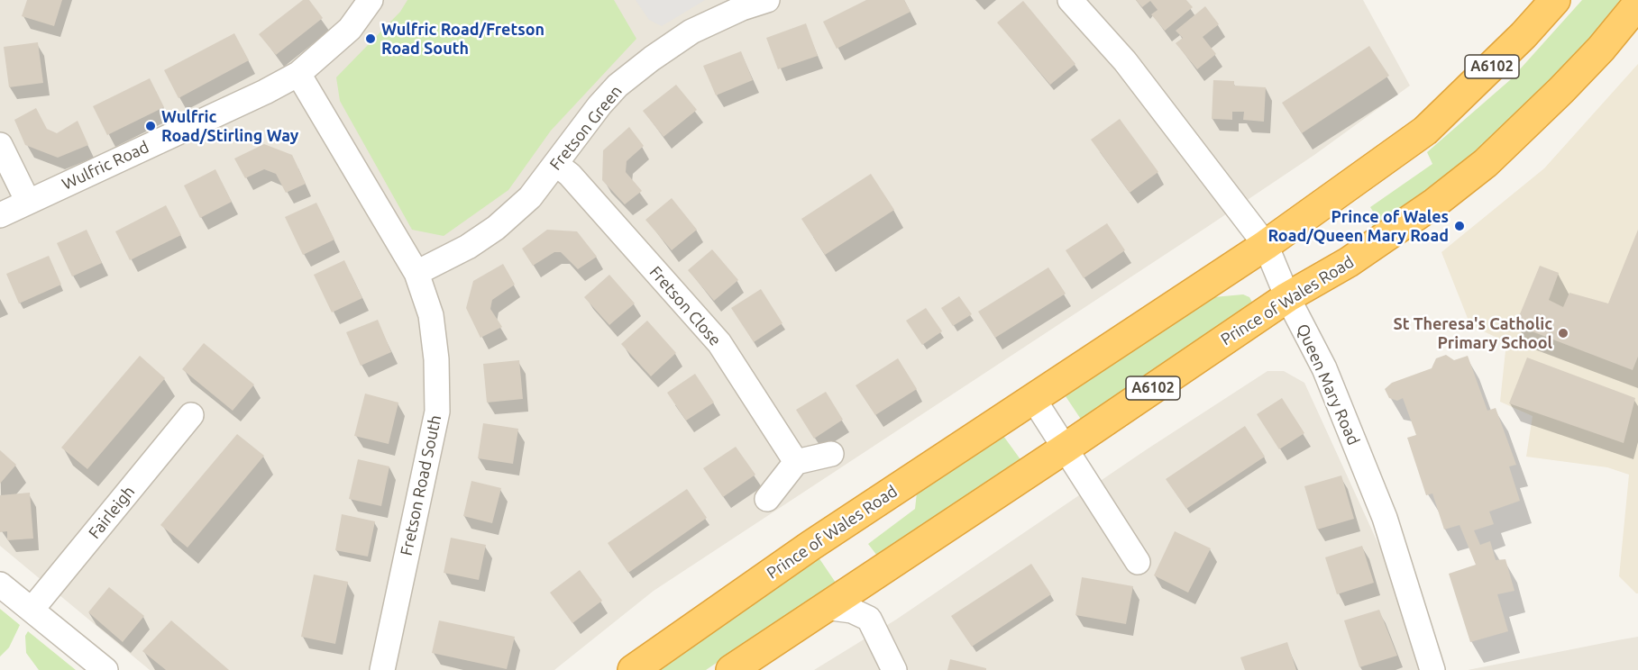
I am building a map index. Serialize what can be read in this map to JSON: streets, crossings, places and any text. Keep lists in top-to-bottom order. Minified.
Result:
{"streets":{"highway":["A6102","Prince of Wales Road"],"street":["Fretson Green","Wulfric Road","Fretson Close","Queen Mary Road","Fretson Road South","Fairleigh"]},"crossings":[["Fretson Green","Fretson Close"],["Fretson Green","Fretson Road South"],["Wulfric Road","Fretson Road South"],["Prince of Wales Road","Queen Mary Road"]],"places":["Wulfric Road/Fretson Road South","Wulfric Road/Stirling Way","Prince of Wales Road/Queen Mary Road","St Theresa's Catholic Primary School"]}
